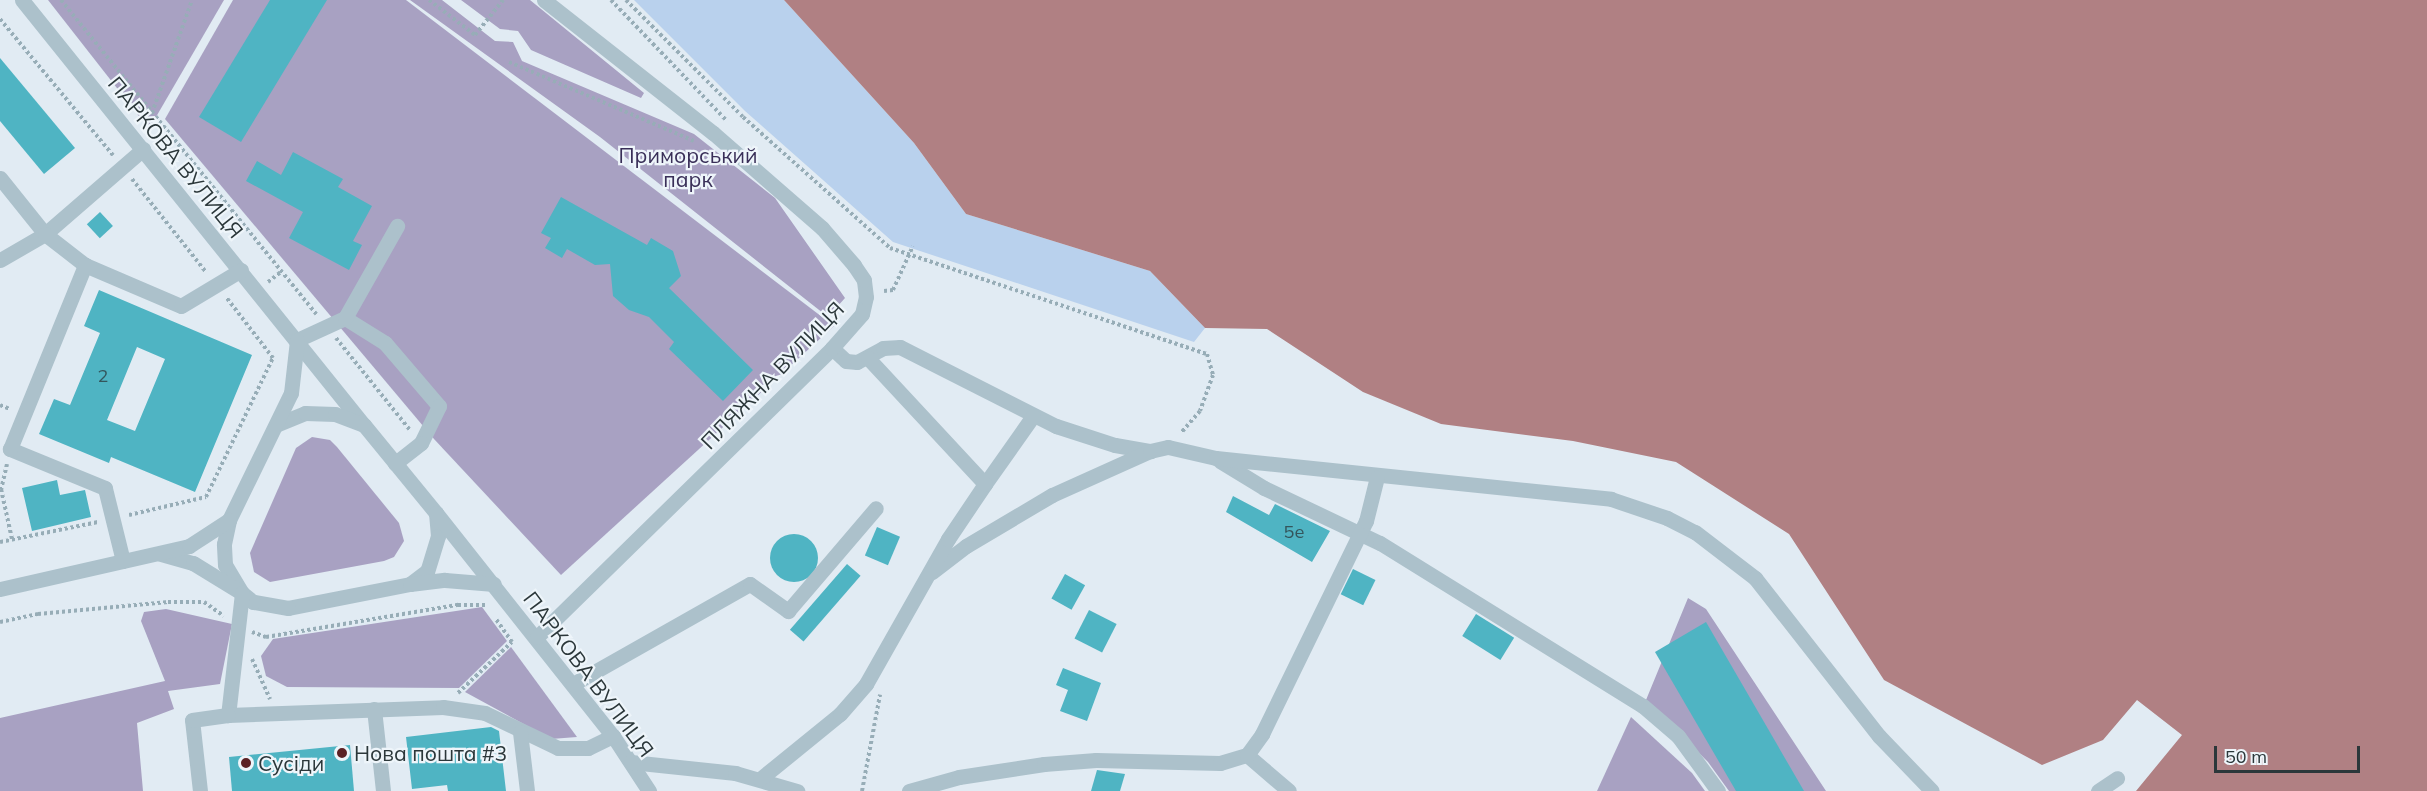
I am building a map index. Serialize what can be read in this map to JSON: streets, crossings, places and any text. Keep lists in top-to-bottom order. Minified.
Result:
{"streets":{"street":["ПАРКОВА ВУЛИЦЯ","ПЛЯЖНА ВУЛИЦЯ"]},"crossings":[["ПАРКОВА ВУЛИЦЯ","ПЛЯЖНА ВУЛИЦЯ"]],"parks":["Приморський парк"],"places":["Нова пошта #3","Сусіди"],"house_numbers":["2","5е"],"scale_bar":"50 m"}
